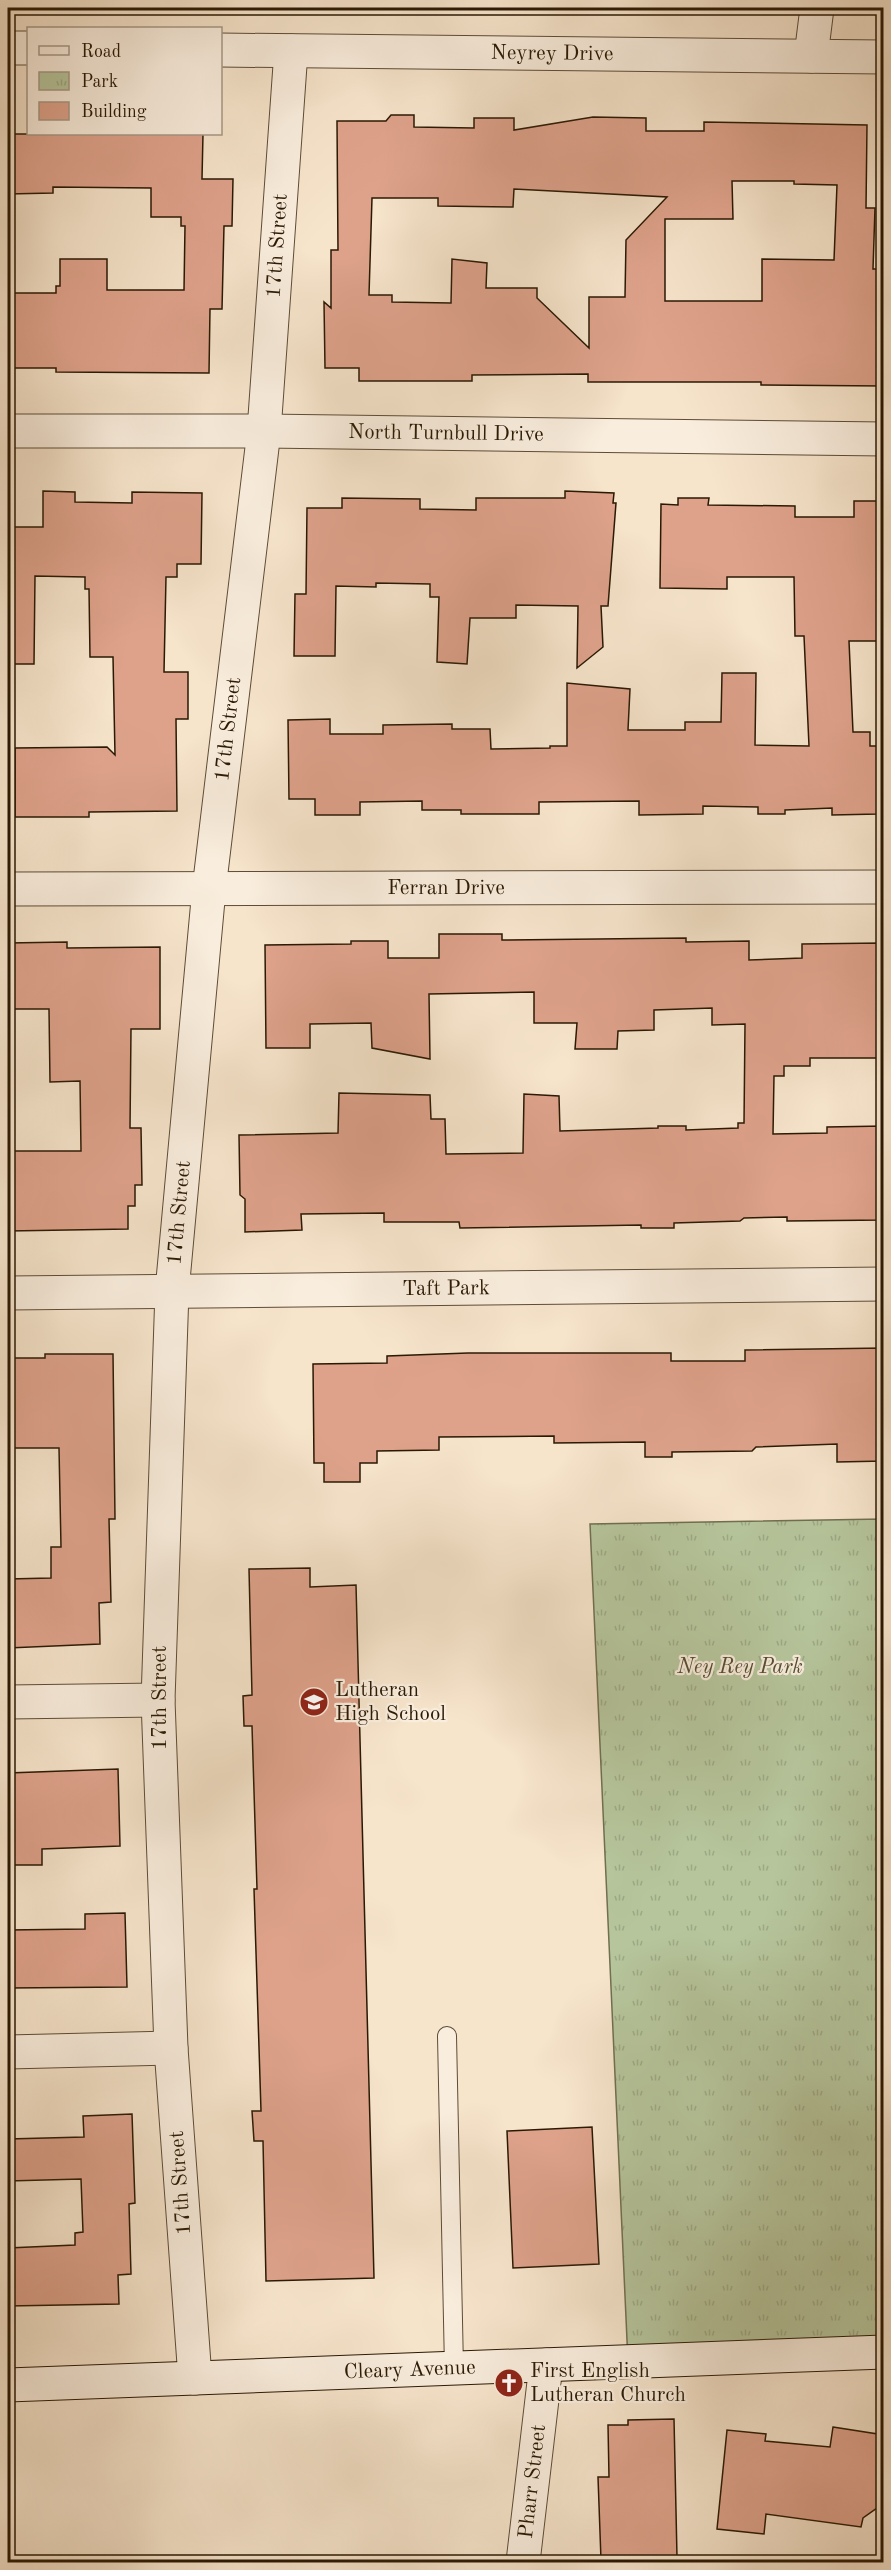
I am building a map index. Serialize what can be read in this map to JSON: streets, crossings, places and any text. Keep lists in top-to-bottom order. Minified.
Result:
{"streets":{"street":["Neyrey Drive","17th Street","North Turnbull Drive","Ferran Drive","Taft Park","Cleary Avenue","Pharr Street"]},"crossings":[["Neyrey Drive","17th Street"],["17th Street","North Turnbull Drive"],["17th Street","Ferran Drive"],["17th Street","Taft Park"],["17th Street","Cleary Avenue"],["Cleary Avenue","Pharr Street"]],"parks":["Ney Rey Park"],"places":{"school or university":["Lutheran High School"],"church":["First English Lutheran Church"]},"legend":["Road","Park","Building"]}
